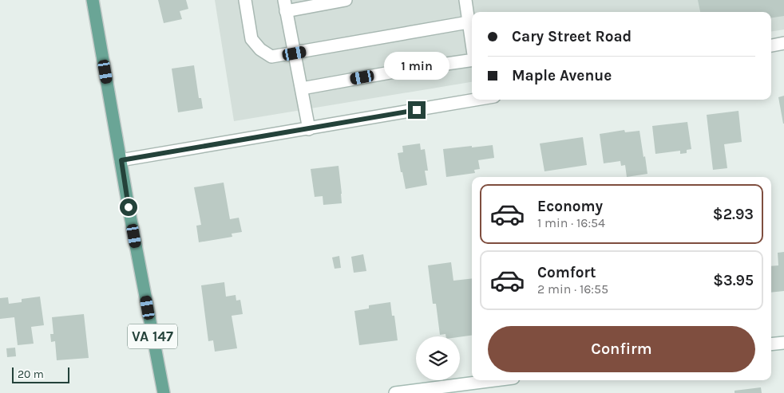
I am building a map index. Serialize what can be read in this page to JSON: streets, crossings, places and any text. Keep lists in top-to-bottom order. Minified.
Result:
{"streets":{"main road":["VA 147"]},"scale_bar":"20 m","page":{"banner":["Cary Street Road","Maple Avenue"],"bubble":"1 min","list":[{"name":"Economy","note":"1 min · 16:54","value":"$2.93"},{"name":"Comfort","note":"2 min · 16:55","value":"$3.95"}],"buttons":"Confirm","scale":"20 m"}}
